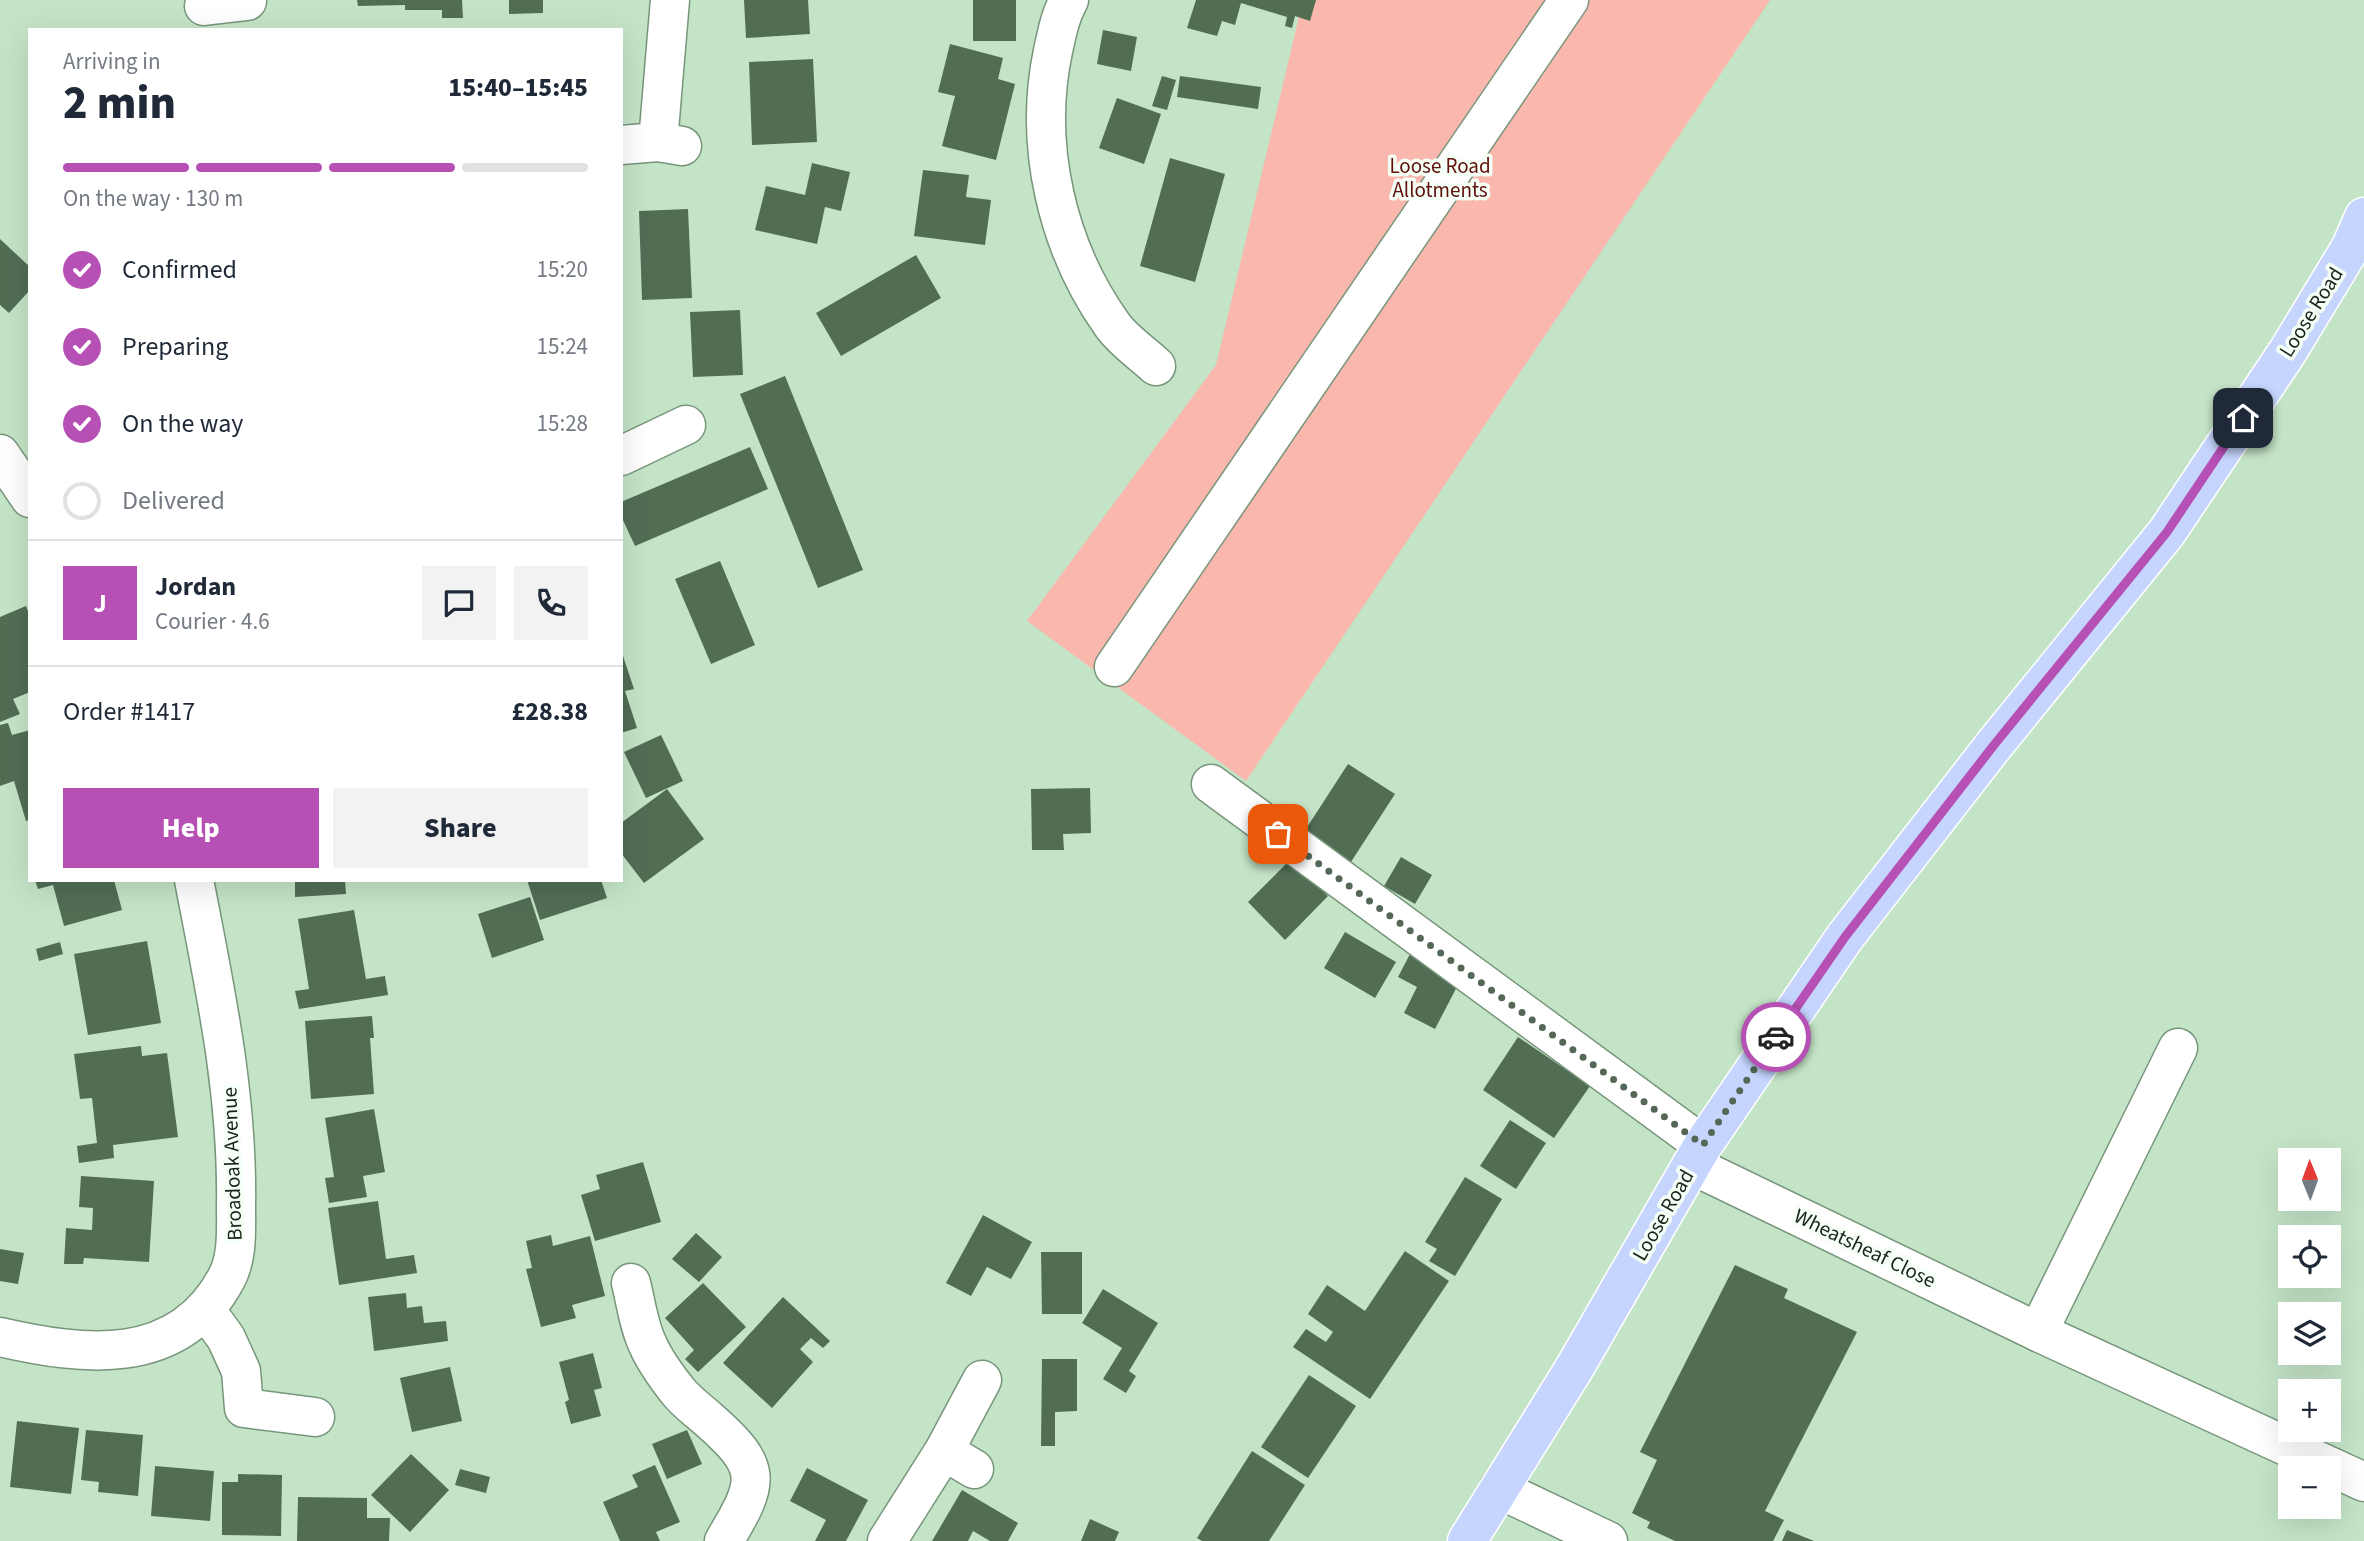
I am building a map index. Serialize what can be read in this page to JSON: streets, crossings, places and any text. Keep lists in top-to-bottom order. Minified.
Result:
{"streets":{"highway":["Loose Road"],"street":["Broadoak Avenue","Wheatsheaf Close"]},"crossings":[["Loose Road","Wheatsheaf Close"]],"parks":["Loose Road Allotments"],"north":"top","page":{"heading":["2 min","Arriving in","15:40–15:45"],"panel":["Jordan","Courier · 4.6","Order #1417","£28.38"],"bar":"On the way · 130 m","list":[["Confirmed","15:20"],["Preparing","15:24"],["On the way","15:28"],"Delivered"],"round":"J","buttons":["Help","Share"],"map_buttons":["+","−"]}}
